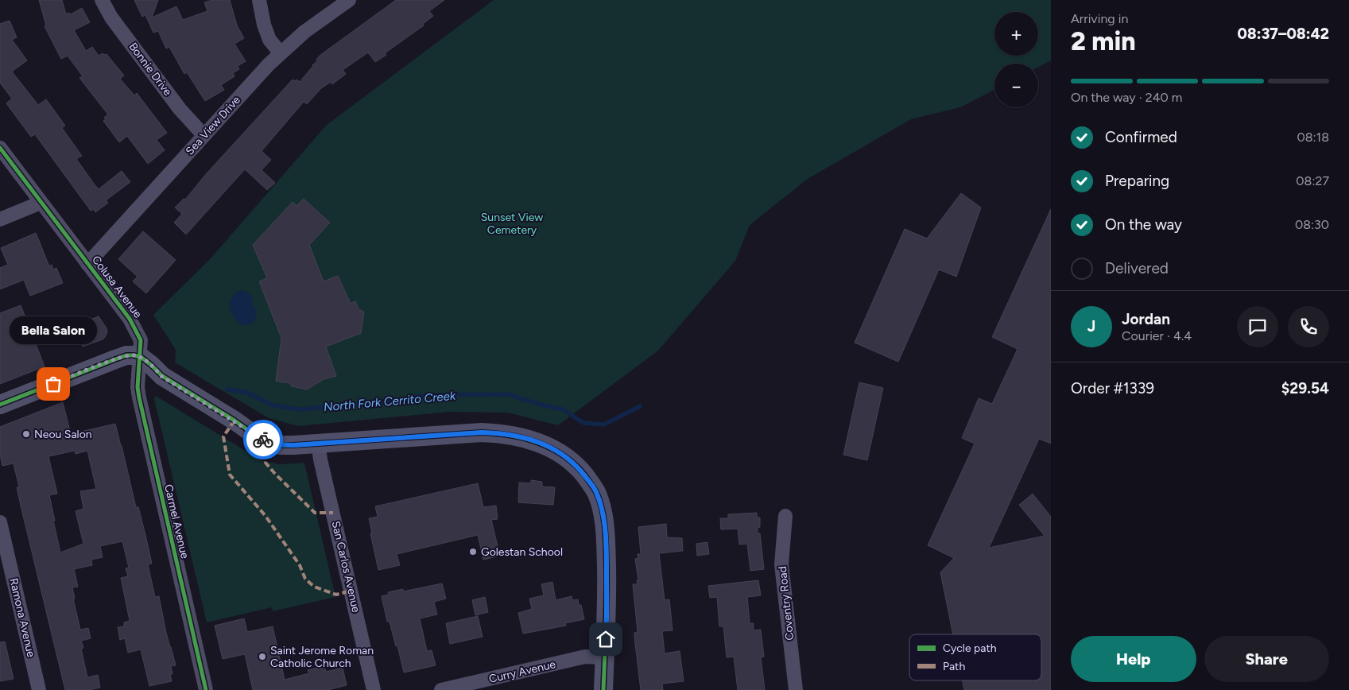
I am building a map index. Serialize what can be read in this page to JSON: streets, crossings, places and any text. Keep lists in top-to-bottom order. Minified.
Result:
{"streets":{"street":["Bonnie Drive","Sea View Drive","Colusa Avenue","Carmel Avenue","San Carlos Avenue","Coventry Road","Ramona Avenue","Curry Avenue"]},"crossings":[["Bonnie Drive","Sea View Drive"],["Sea View Drive","Colusa Avenue"],["Colusa Avenue","Carmel Avenue"]],"water":["North Fork Cerrito Creek"],"parks":["Sunset View Cemetery"],"places":["Bella Salon","Neou Salon","Golestan School","Saint Jerome Roman Catholic Church"],"legend":["Cycle path","Path"],"page":{"heading":["2 min","Arriving in","08:37–08:42"],"panel":["Jordan","Courier · 4.4","Order #1339","$29.54"],"map_buttons":["+","−"],"bar":"On the way · 240 m","list":[["Confirmed","08:18"],["Preparing","08:27"],["On the way","08:30"],"Delivered"],"round":"J","bubble":"Bella Salon","buttons":["Help","Share"]}}
